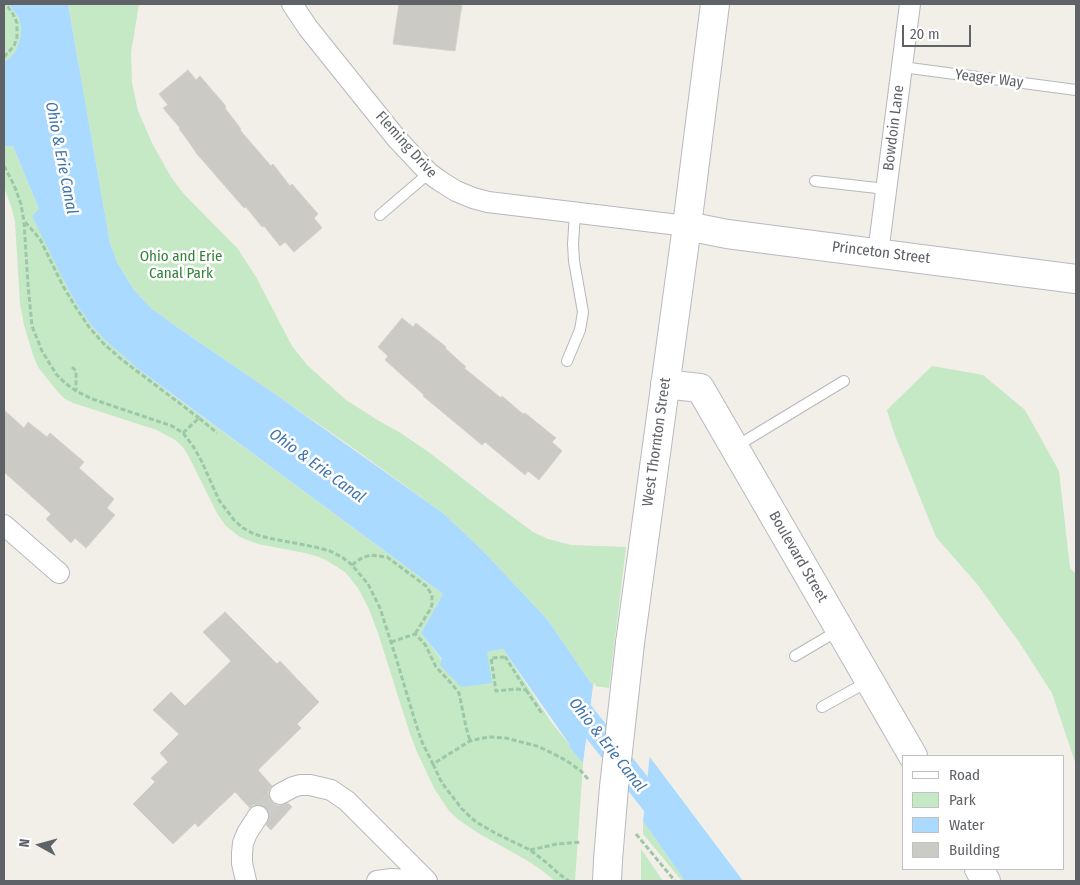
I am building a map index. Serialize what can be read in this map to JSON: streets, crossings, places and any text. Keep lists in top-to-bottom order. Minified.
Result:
{"streets":{"street":["Bowdoin Lane","Fleming Drive","Princeton Street","West Thornton Street","Boulevard Street"],"lane":["Yeager Way"]},"crossings":[["Yeager Way","Bowdoin Lane"],["Bowdoin Lane","Princeton Street"],["Fleming Drive","Princeton Street"],["Fleming Drive","West Thornton Street"],["Princeton Street","West Thornton Street"],["West Thornton Street","Boulevard Street"]],"water":["Ohio & Erie Canal"],"parks":["Ohio and Erie Canal Park"],"legend":["Road","Park","Water","Building"],"scale_bar":"20 m","north":"left"}
